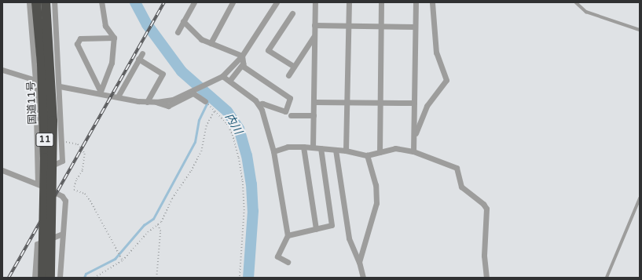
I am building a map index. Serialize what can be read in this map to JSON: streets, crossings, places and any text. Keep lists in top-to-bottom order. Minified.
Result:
{"streets":{"highway":["国道11号","11"]},"water":["内川"]}
